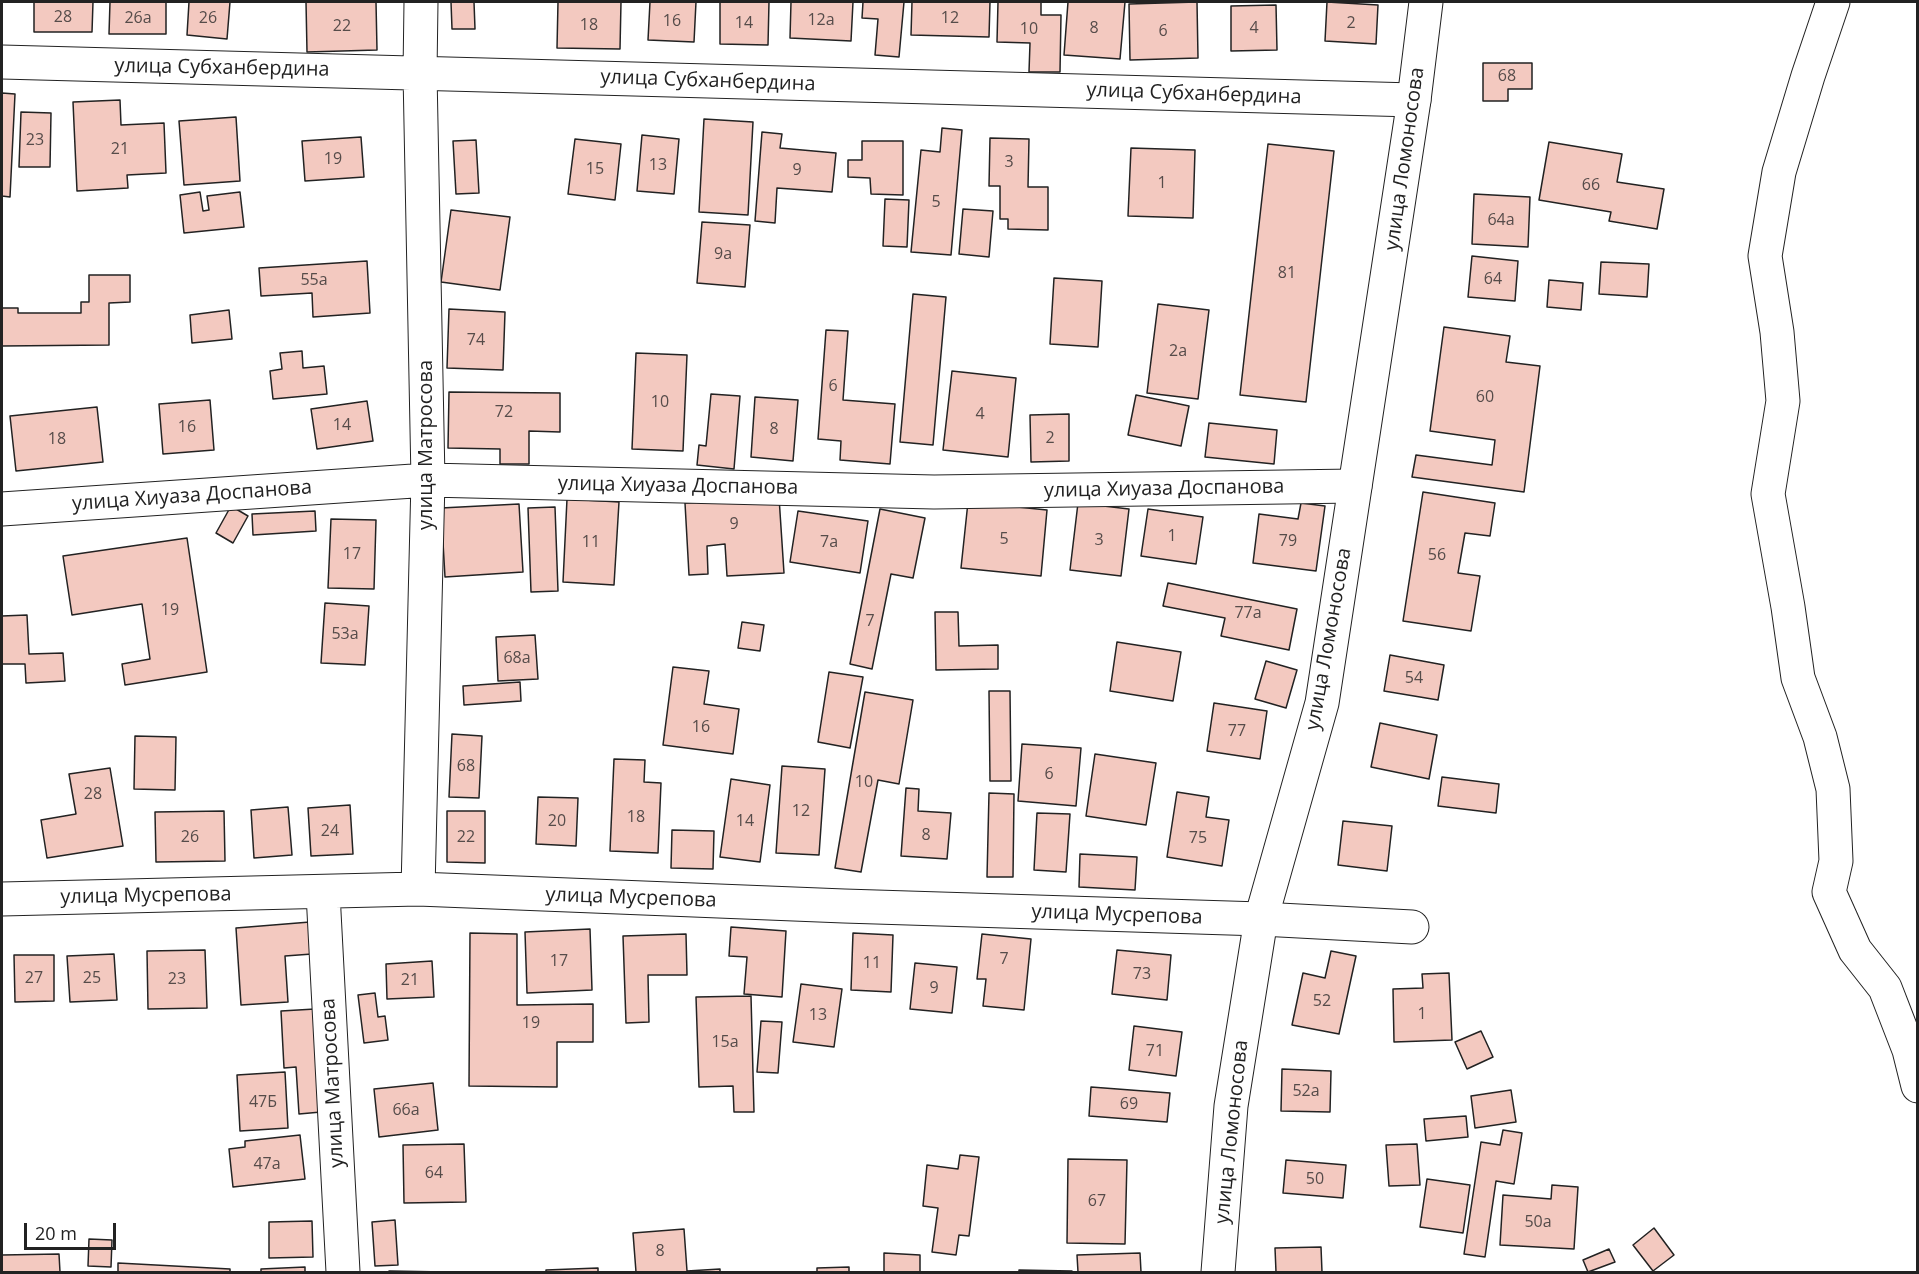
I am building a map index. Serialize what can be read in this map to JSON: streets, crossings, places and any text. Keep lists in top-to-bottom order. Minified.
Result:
{"streets":{"street":["улица Субханбердина","улица Ломоносова","улица Матросова","улица Хиуаза Доспанова","улица Мусрепова"]},"crossings":[["улица Субханбердина","улица Ломоносова"],["улица Субханбердина","улица Матросова"],["улица Ломоносова","улица Хиуаза Доспанова"],["улица Ломоносова","улица Мусрепова"],["улица Матросова","улица Хиуаза Доспанова"],["улица Матросова","улица Мусрепова"]],"house_numbers":["28","26а","26","12","12а","16","14","2","18","22","8","4","10","6","68","23","21","19","3","13","15","9","1","66","5","64а","9а","81","64","55а","74","2а","6","60","10","72","4","14","16","8","2","18","9","1","5","3","79","11","7а","17","56","19","77а","7","53а","68а","54","16","77","68","6","10","28","12","18","20","14","24","8","26","22","75","7","17","11","73","27","25","23","21","9","52","1","13","19","15а","71","52а","47Б","69","66а","47а","64","50","67","50а","8"],"scale_bar":"20 m"}
